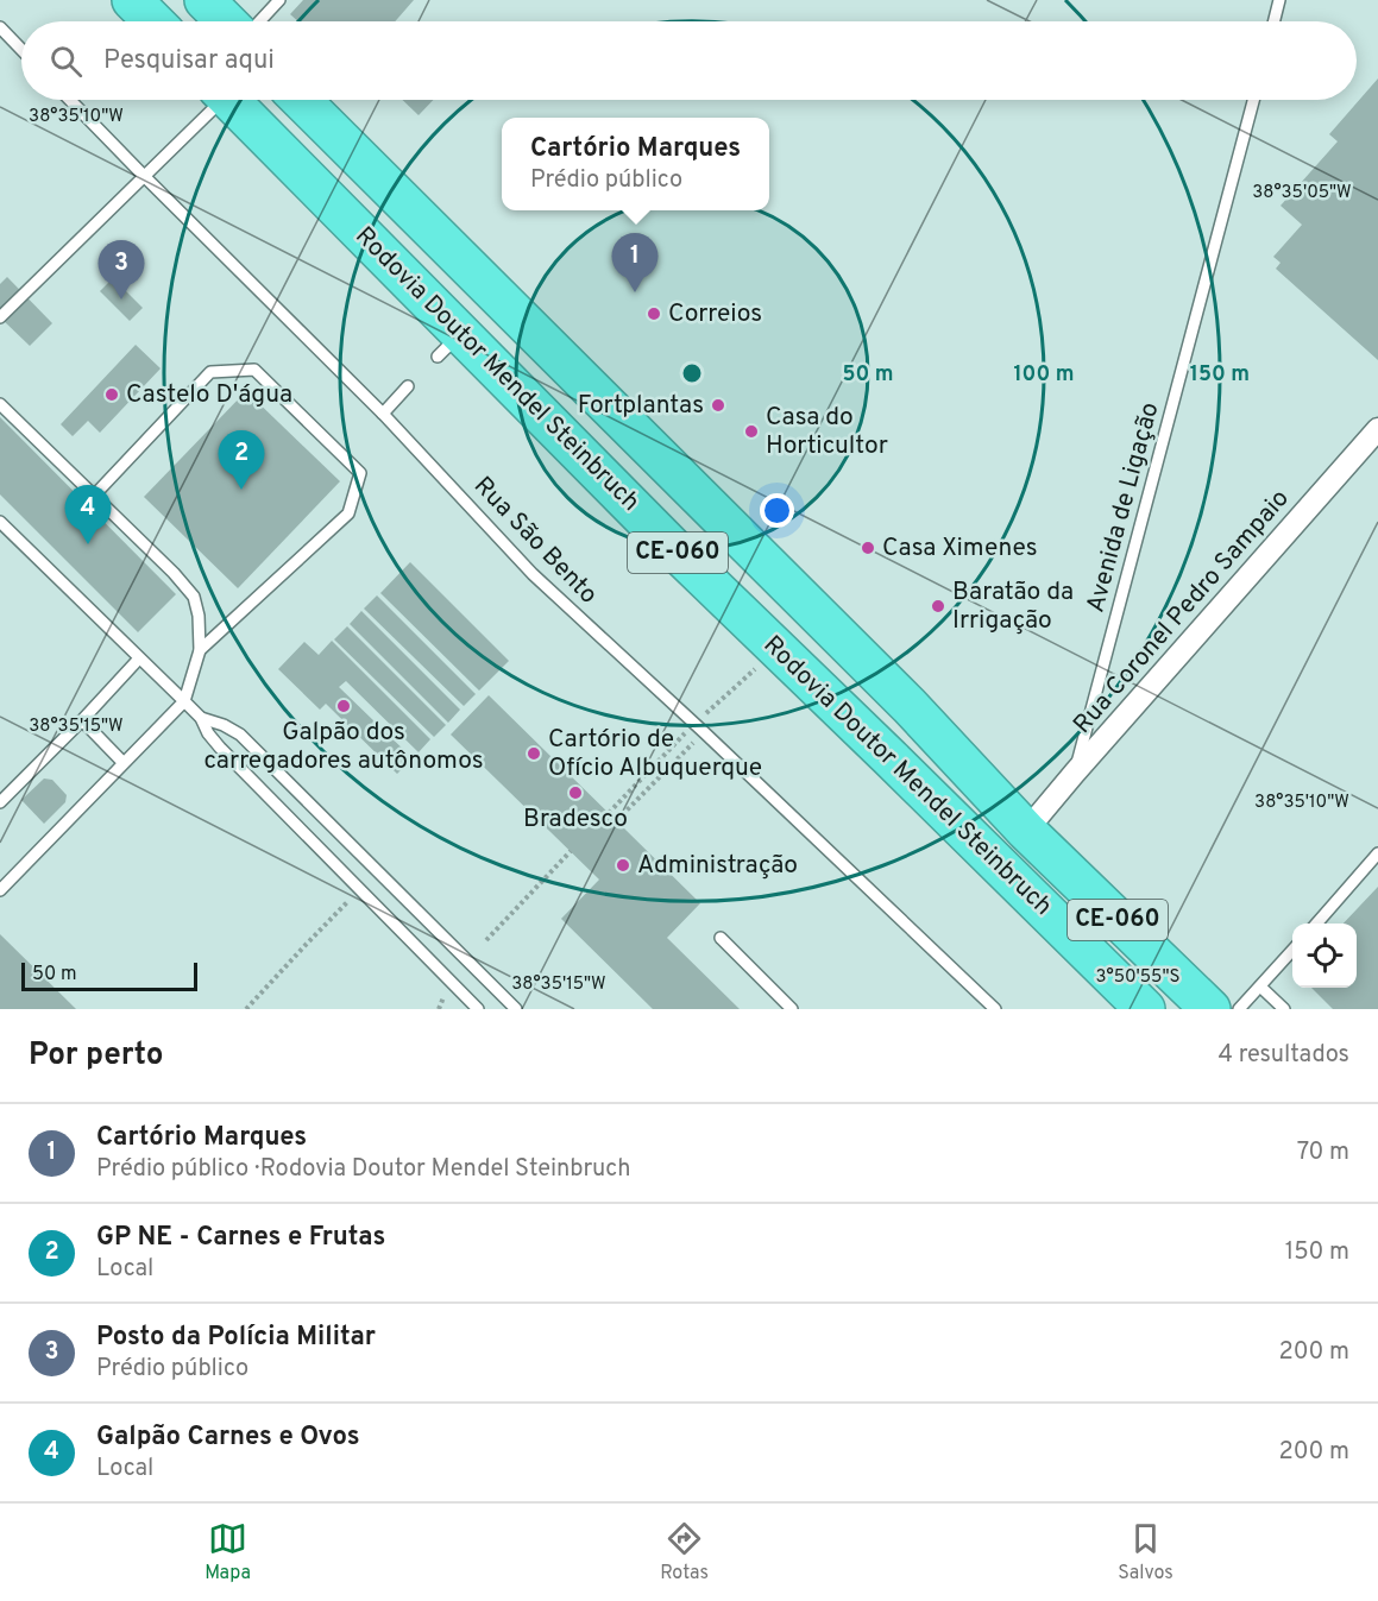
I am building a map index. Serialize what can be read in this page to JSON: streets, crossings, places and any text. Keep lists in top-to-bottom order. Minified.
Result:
{"streets":{"highway":["Rodovia Doutor Mendel Steinbruch","CE-060"],"street":["Rua Coronel Pedro Sampaio"],"lane":["Avenida de Ligação","Rua São Bento"]},"crossings":[["Rodovia Doutor Mendel Steinbruch","Rua Coronel Pedro Sampaio"],["Avenida de Ligação","Rua Coronel Pedro Sampaio"]],"places":["Correios","Castelo D'água","Fortplantas","Casa do Horticultor","Casa Ximenes","Baratão da Irrigação","Galpão dos carregadores autônomos","Cartório de Ofício Albuquerque","Bradesco","Administração"],"scale_bar":"50 m","page":{"search":"Pesquisar aqui","popup":["Cartório Marques","Prédio público"],"pins":["1","3","2","4"],"scale":"50 m","heading":["Por perto","4 resultados"],"list":[{"mark":"1","name":"Cartório Marques","note":"Prédio público · Rodovia Doutor Mendel Steinbruch","value":"70 m"},{"mark":"2","name":"GP NE - Carnes e Frutas","note":"Local","value":"150 m"},{"mark":"3","name":"Posto da Polícia Militar","note":"Prédio público","value":"200 m"},{"mark":"4","name":"Galpão Carnes e Ovos","note":"Local","value":"200 m"}],"nav":["Mapa","Rotas","Salvos"]},"coordinates":["38°35'10\"W","38°35'05\"W","38°35'15\"W","3°50'55\"S"],"rings":["50 m","100 m","150 m"]}
